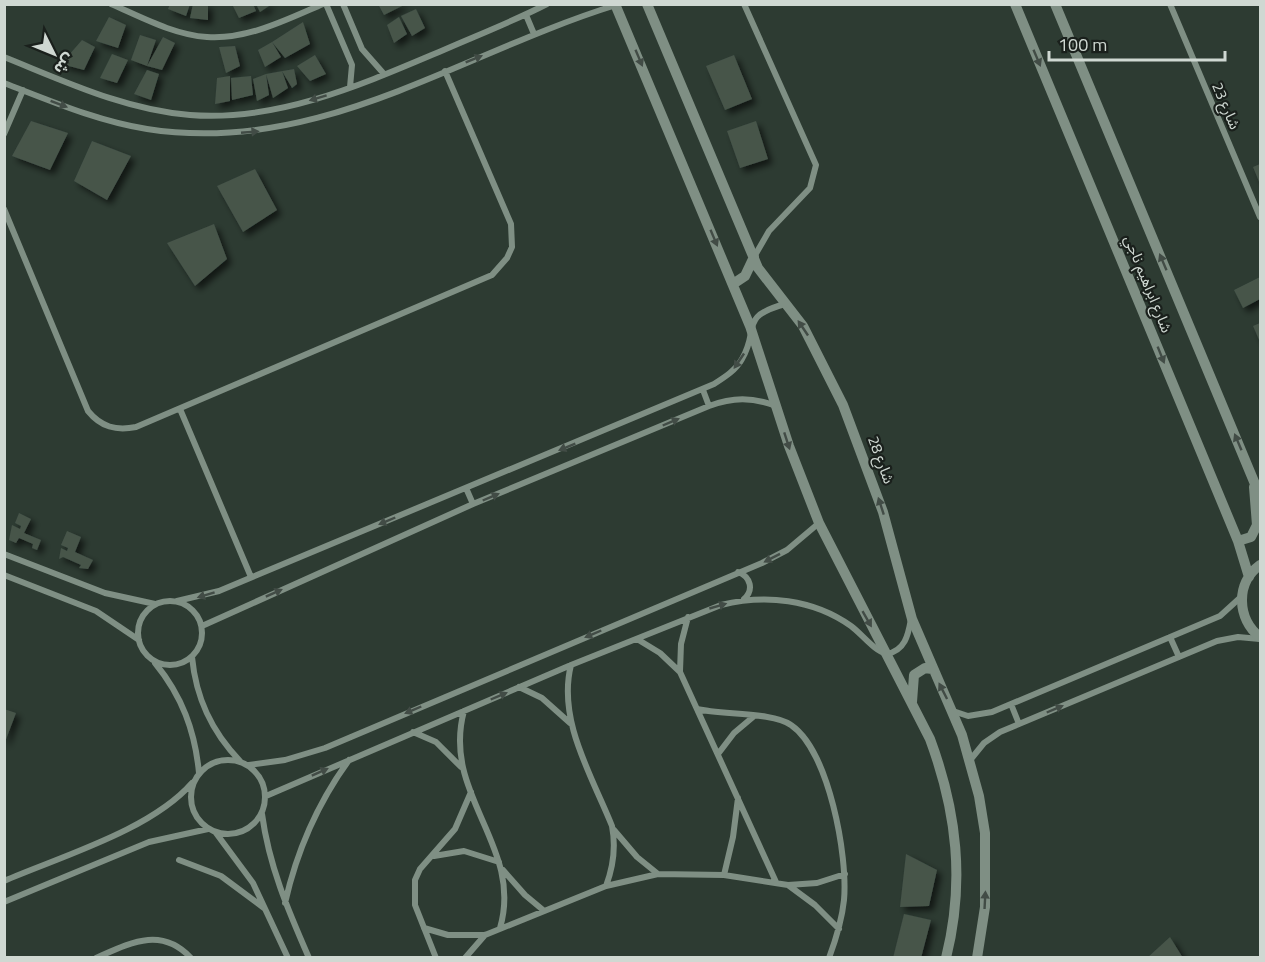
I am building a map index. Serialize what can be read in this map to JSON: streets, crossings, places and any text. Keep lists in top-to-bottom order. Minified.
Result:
{"streets":{"street":["شارع 23","شارع ابراهيم ناجي","شارع 28"]},"scale_bar":"100 m","north":"bottom right"}
